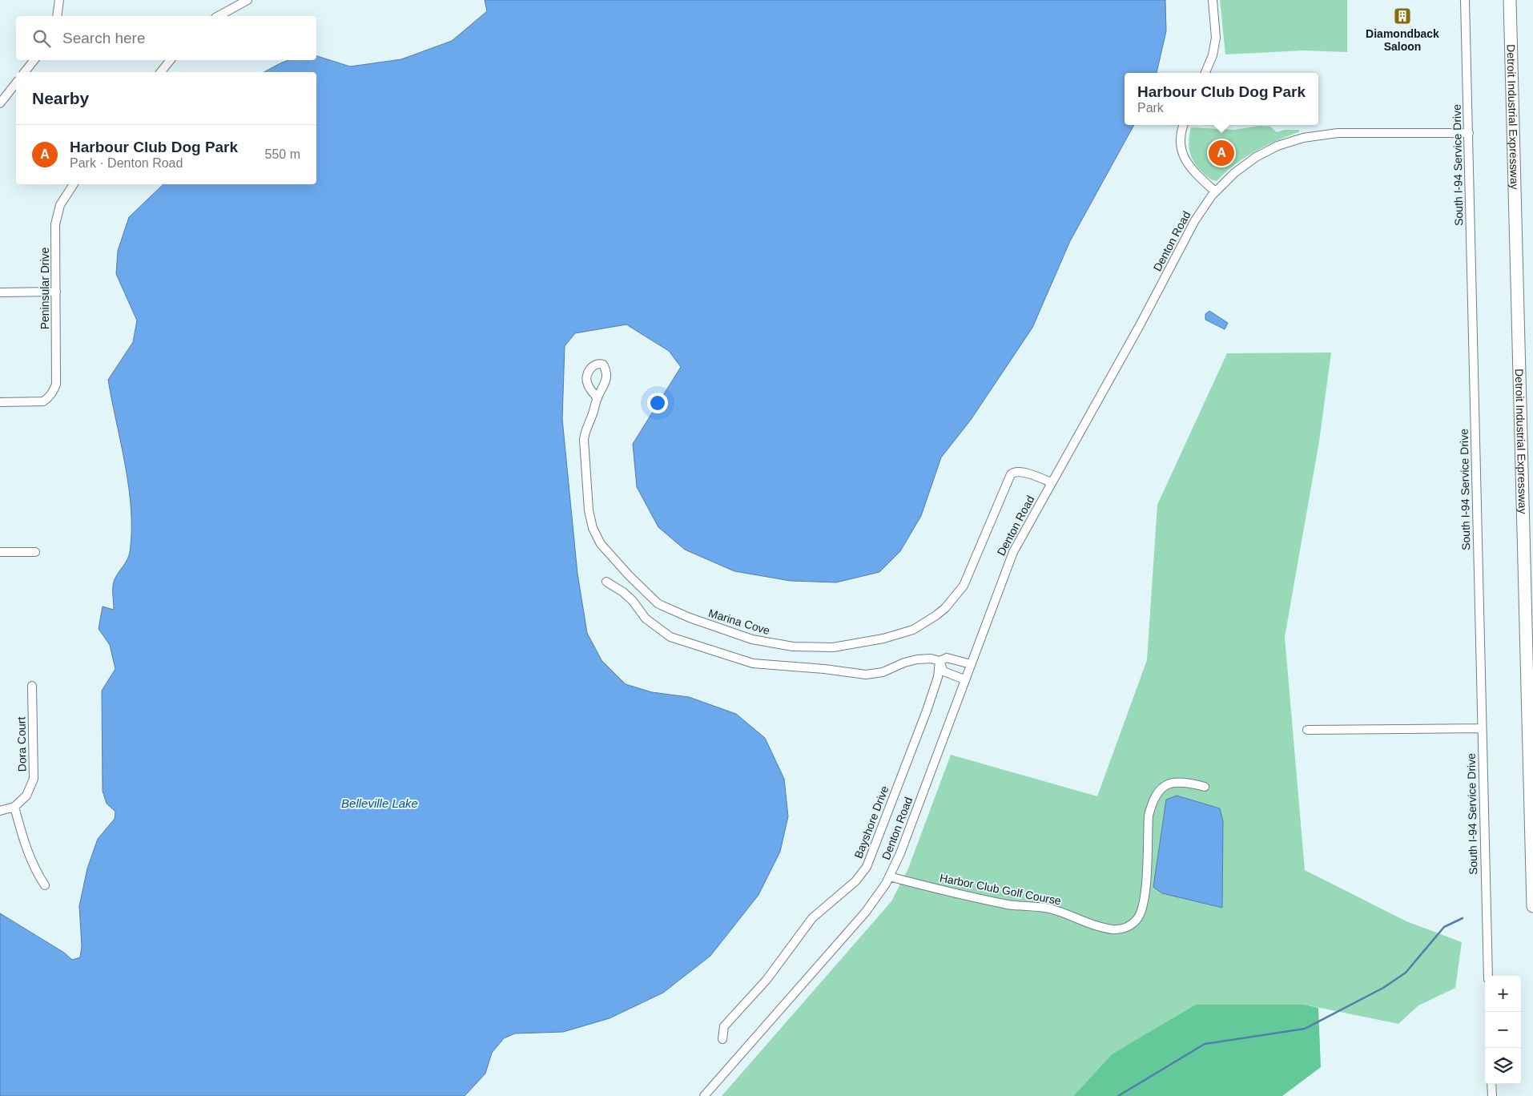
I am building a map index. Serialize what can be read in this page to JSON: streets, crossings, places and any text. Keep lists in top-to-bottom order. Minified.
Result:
{"streets":{"highway":["Detroit Industrial Expressway"],"street":["South I-94 Service Drive","Denton Road","Peninsular Drive","Marina Cove","Dora Court","Bayshore Drive","Harbor Club Golf Course"]},"crossings":[["South I-94 Service Drive","Denton Road"],["Denton Road","Marina Cove"],["Denton Road","Harbor Club Golf Course"]],"water":["Belleville Lake"],"places":{"building":["Diamondback Saloon"]},"page":{"search":"Search here","heading":"Nearby","popup":["Harbour Club Dog Park","Park"],"list":[{"mark":"A","name":"Harbour Club Dog Park","note":"Park · Denton Road","value":"550 m"}],"pins":"A","map_buttons":["+","−"]}}
